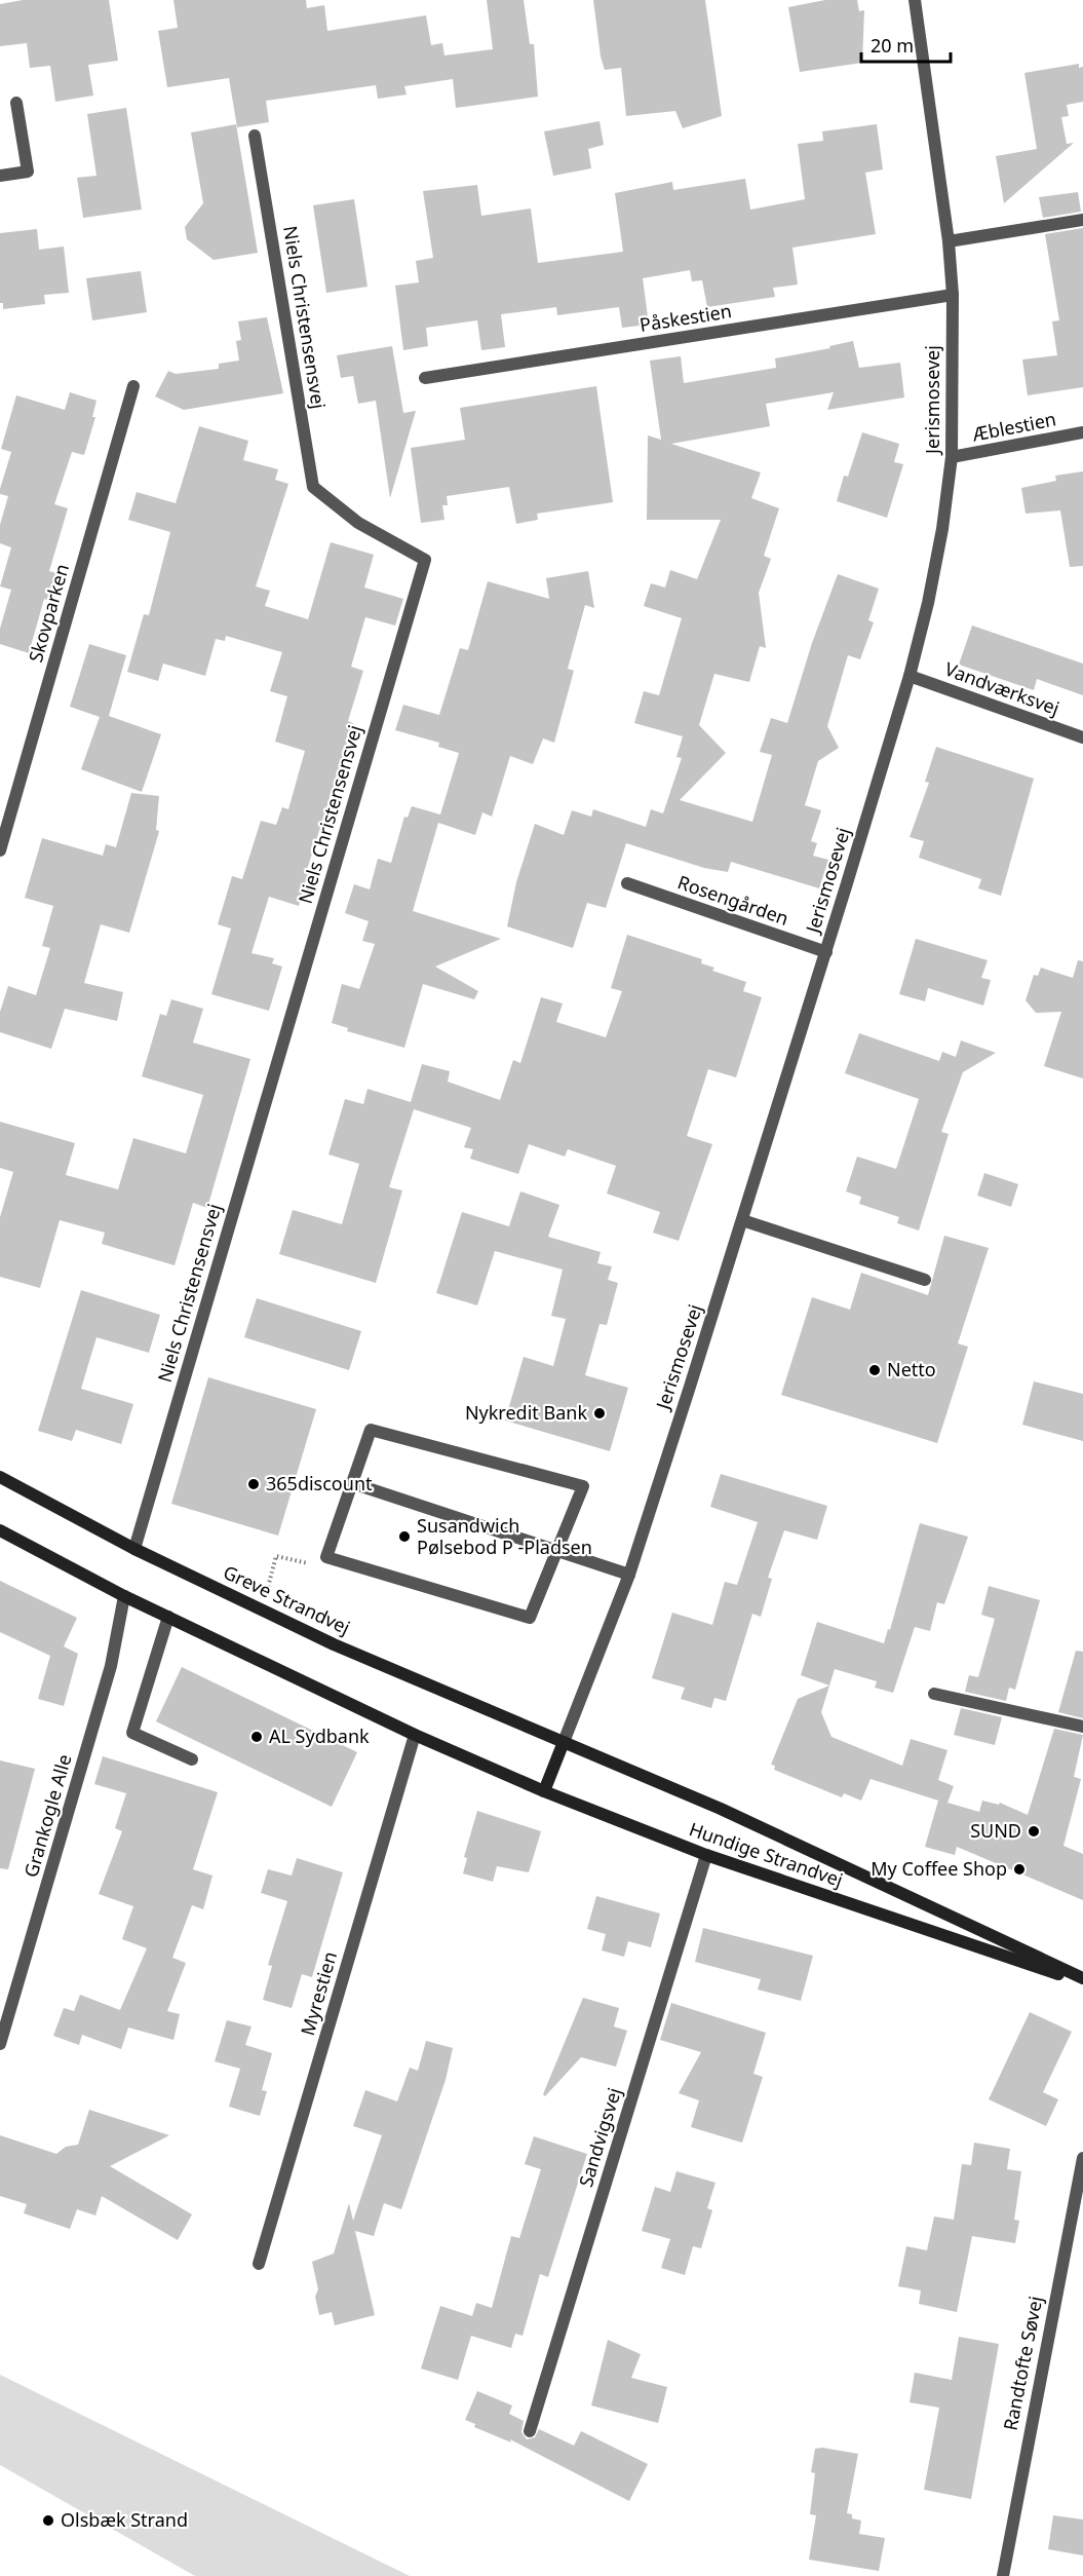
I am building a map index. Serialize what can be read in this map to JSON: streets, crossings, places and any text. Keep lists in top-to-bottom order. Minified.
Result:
{"streets":{"main road":["Greve Strandvej","Hundige Strandvej"],"street":["Niels Christensensvej","Påskestien","Jerismosevej","Æblestien","Skovparken","Vandværksvej","Rosengården","Grankogle Alle","Myrestien","Sandvigsvej","Randtofte Søvej"]},"crossings":[["Niels Christensensvej","Greve Strandvej"],["Påskestien","Jerismosevej"],["Jerismosevej","Æblestien"],["Jerismosevej","Vandværksvej"],["Jerismosevej","Rosengården"],["Jerismosevej","Greve Strandvej"],["Jerismosevej","Hundige Strandvej"],["Greve Strandvej","Hundige Strandvej"],["Hundige Strandvej","Sandvigsvej"]],"places":["Netto","Nykredit Bank","365discount","Susandwich Pølsebod P -Pladsen","AL Sydbank","SUND","My Coffee Shop","Olsbæk Strand"],"scale_bar":"20 m"}
